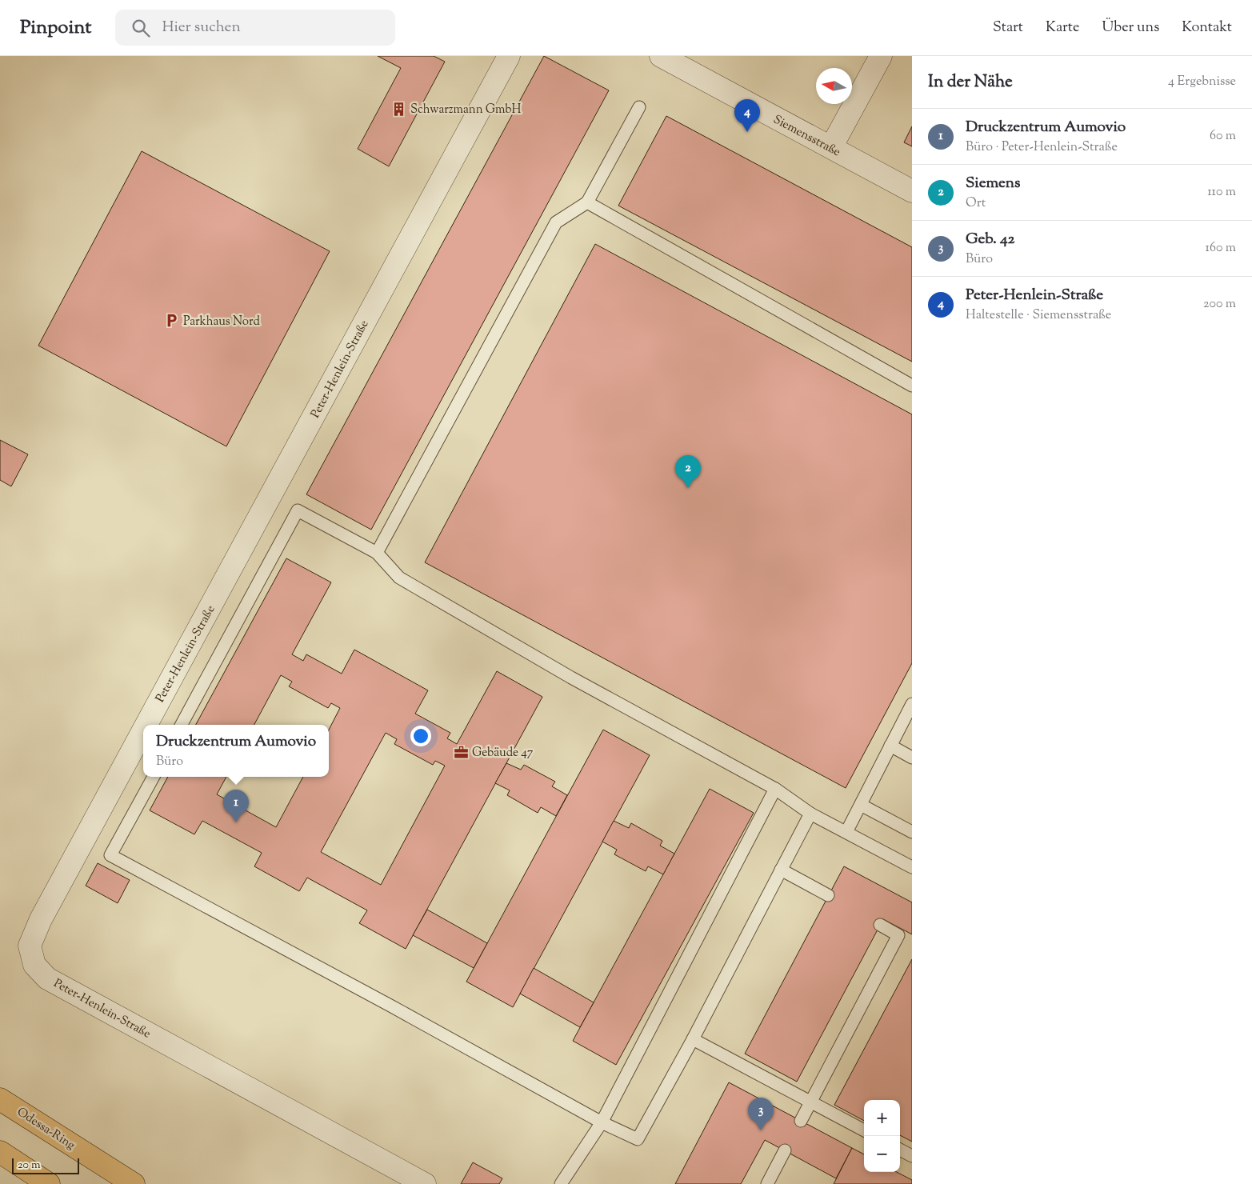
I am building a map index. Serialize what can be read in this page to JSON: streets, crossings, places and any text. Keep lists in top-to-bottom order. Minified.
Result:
{"streets":{"highway":["Odessa-Ring"],"street":["Siemensstraße","Peter-Henlein-Straße"]},"places":{"building":["Schwarzmann GmbH"],"parking":["Parkhaus Nord"],"office":["Gebäude 47"]},"scale_bar":"20 m","north":"left","page":{"header":"Pinpoint","search":"Hier suchen","nav":["Start","Karte","Über uns","Kontakt"],"heading":["In der Nähe","4 Ergebnisse"],"pins":["4","2","1","3"],"list":[{"mark":"1","name":"Druckzentrum Aumovio","note":"Büro · Peter-Henlein-Straße","value":"60 m"},{"mark":"2","name":"Siemens","note":"Ort","value":"110 m"},{"mark":"3","name":"Geb. 42","note":"Büro","value":"160 m"},{"mark":"4","name":"Peter-Henlein-Straße","note":"Haltestelle · Siemensstraße","value":"200 m"}],"popup":["Druckzentrum Aumovio","Büro"],"map_buttons":["+","−"],"scale":"20 m"}}
